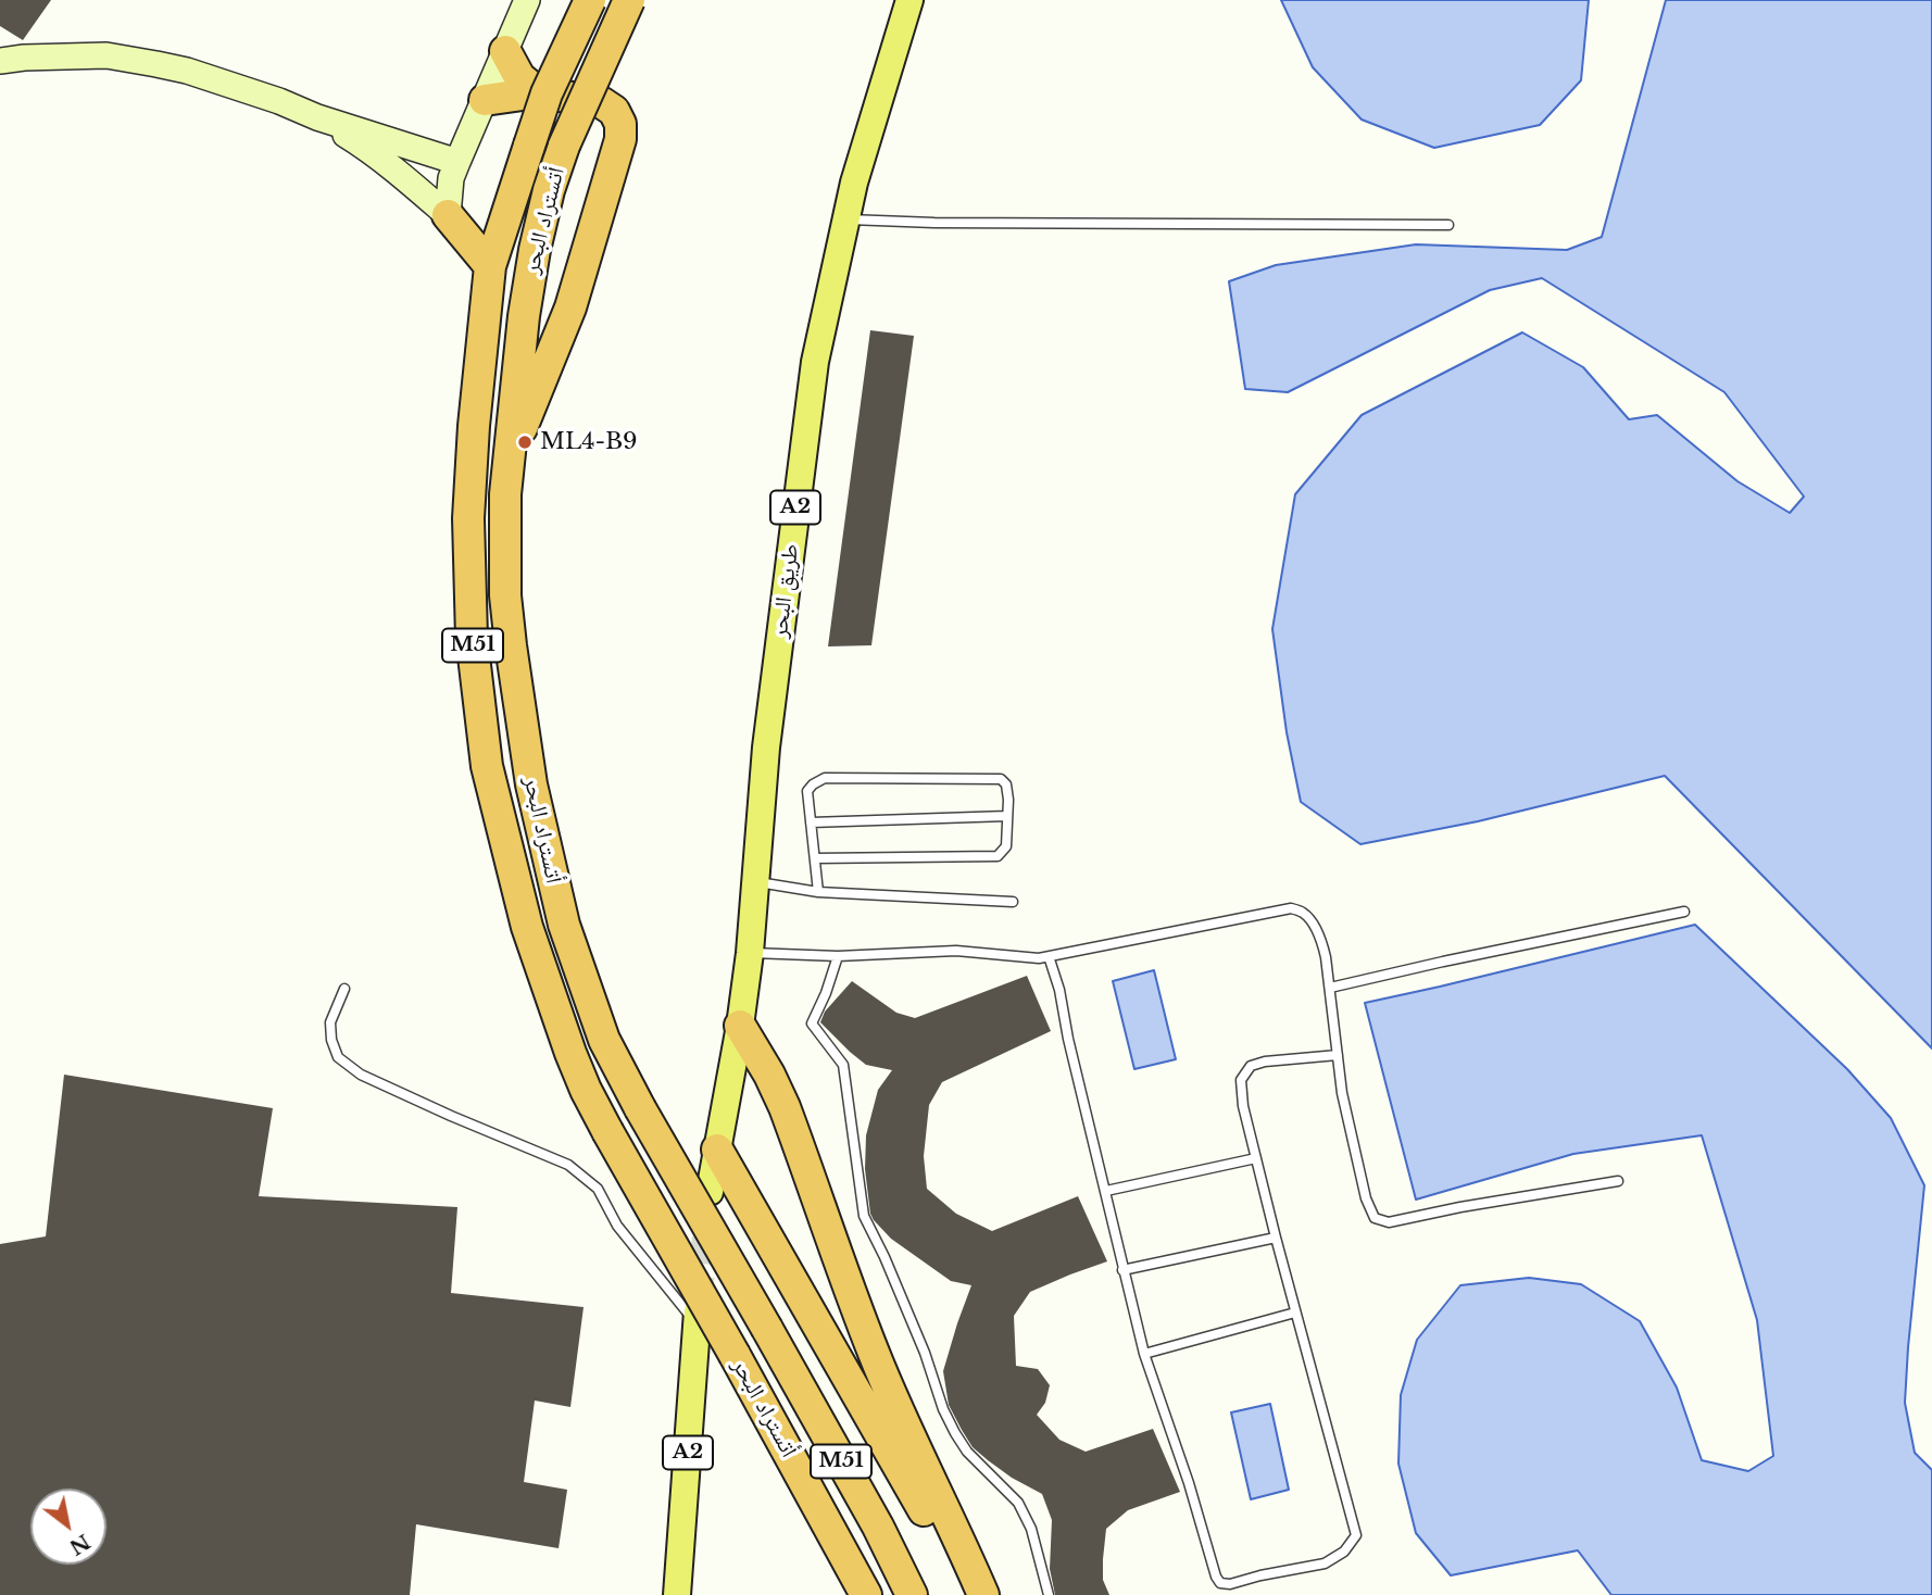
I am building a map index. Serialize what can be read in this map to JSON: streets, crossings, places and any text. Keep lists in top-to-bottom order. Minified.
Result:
{"streets":{"highway":["أتستراد البحر","M51"],"main road":["A2","طريق البحر"]},"places":["ML4-B9"],"north":"bottom right"}
